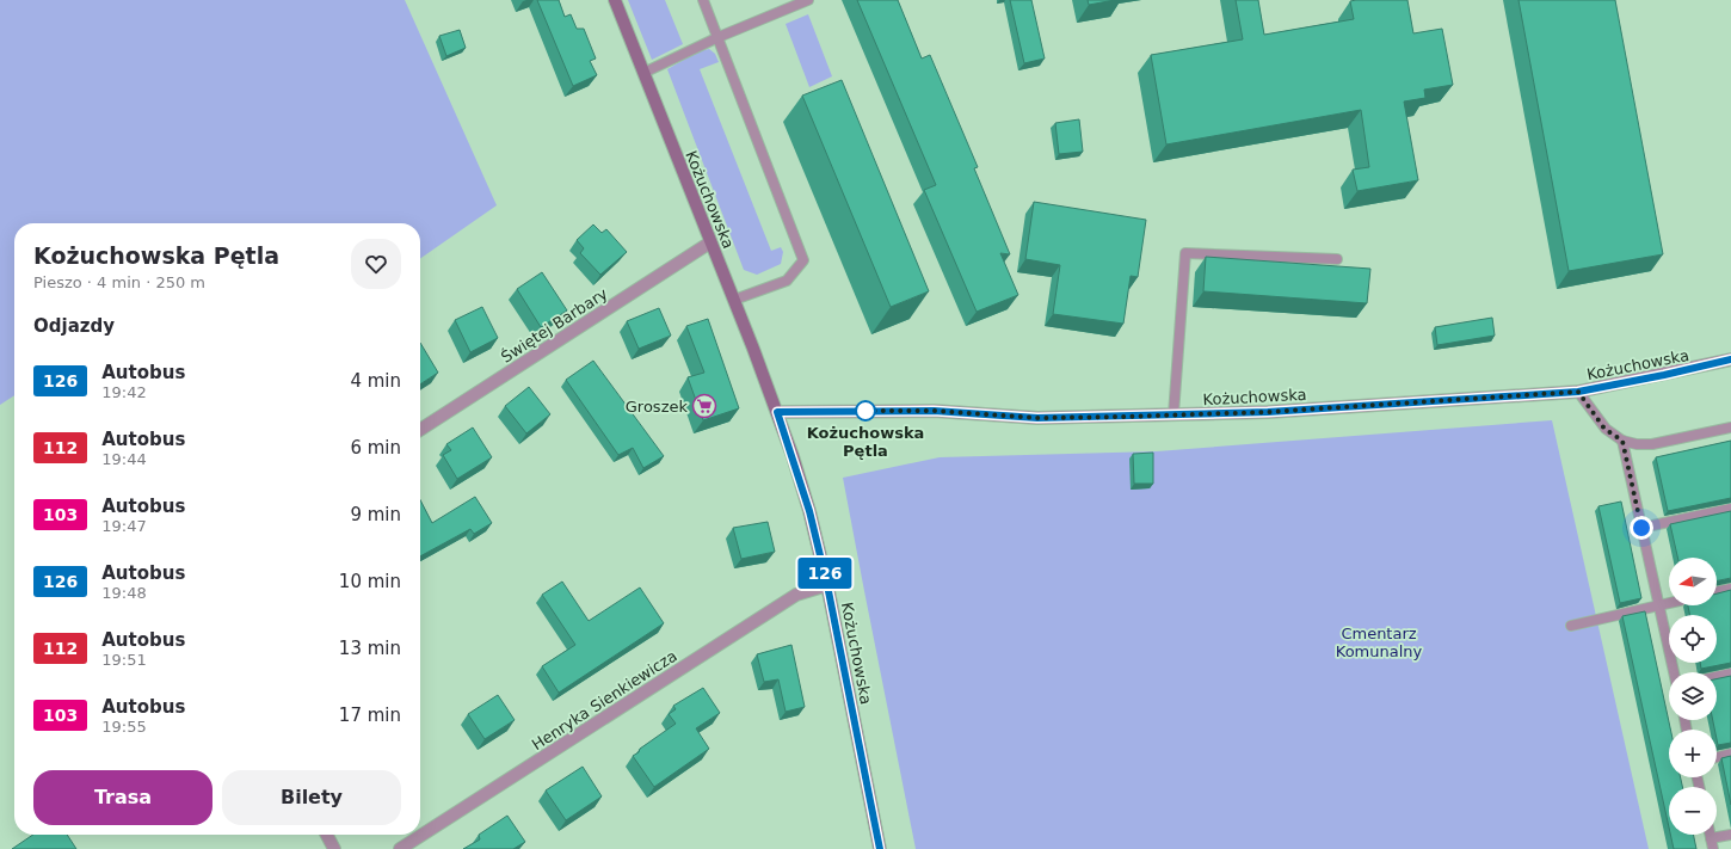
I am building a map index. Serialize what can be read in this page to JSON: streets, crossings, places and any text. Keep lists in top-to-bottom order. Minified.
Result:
{"streets":{"main road":["Kożuchowska"],"street":["Świętej Barbary","Henryka Sienkiewicza"]},"crossings":[["Kożuchowska","Świętej Barbary"],["Kożuchowska","Henryka Sienkiewicza"]],"parks":["Cmentarz Komunalny"],"places":{"supermarket":["Groszek"],"other":["Kożuchowska Pętla"]},"lines":["bus line 126"],"north":"left","page":{"on_map":"126","heading":[["Kożuchowska Pętla","Pieszo · 4 min · 250 m"],"Odjazdy"],"list":[{"mark":"126","name":"Autobus","note":"19:42","value":"4 min"},{"mark":"112","name":"Autobus","note":"19:44","value":"6 min"},{"mark":"103","name":"Autobus","note":"19:47","value":"9 min"},{"mark":"126","name":"Autobus","note":"19:48","value":"10 min"},{"mark":"112","name":"Autobus","note":"19:51","value":"13 min"},{"mark":"103","name":"Autobus","note":"19:55","value":"17 min"}],"map_buttons":["+","−"],"buttons":["Trasa","Bilety"]}}
